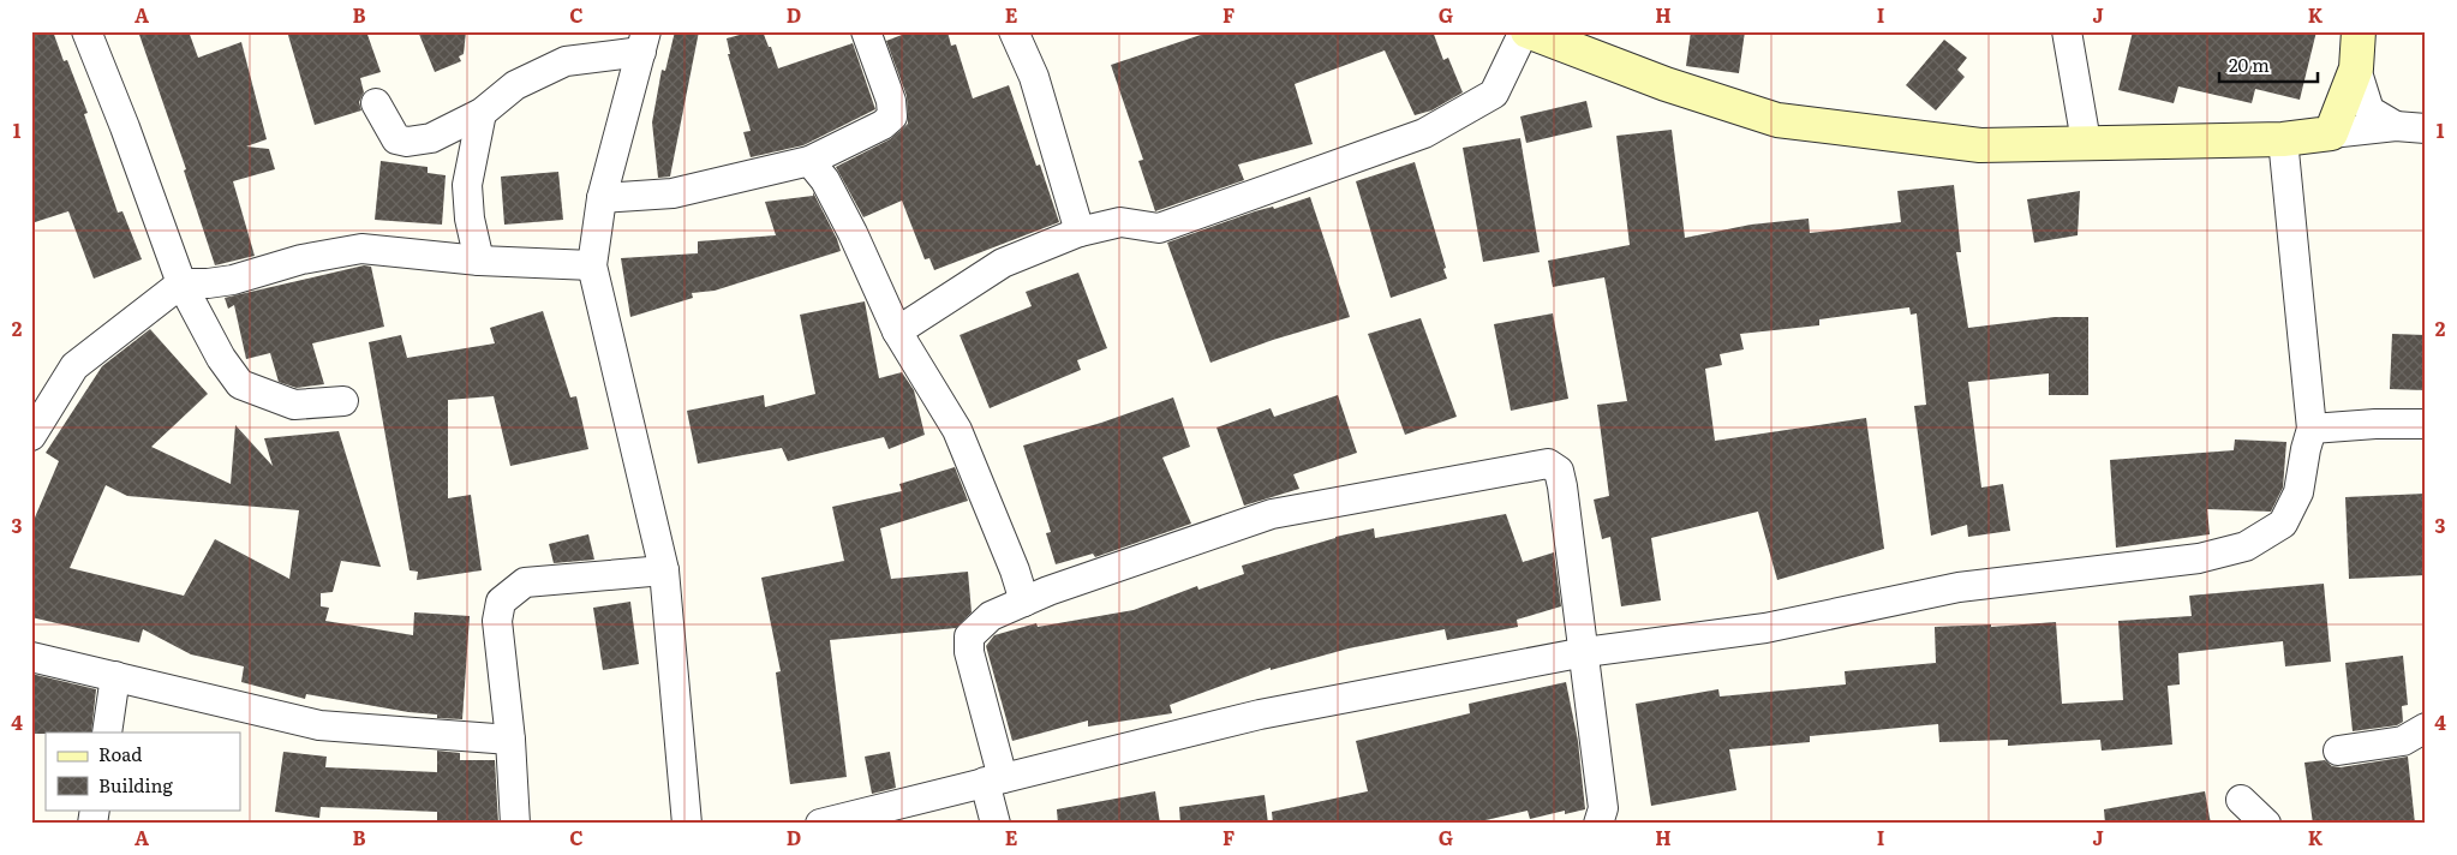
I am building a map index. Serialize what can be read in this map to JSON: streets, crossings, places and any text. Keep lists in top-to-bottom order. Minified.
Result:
{"legend":["Road","Building"],"scale_bar":"20 m","grid":{"columns":["A","B","C","D","E","F","G","H","I","J","K"],"rows":["1","2","3","4"]}}
